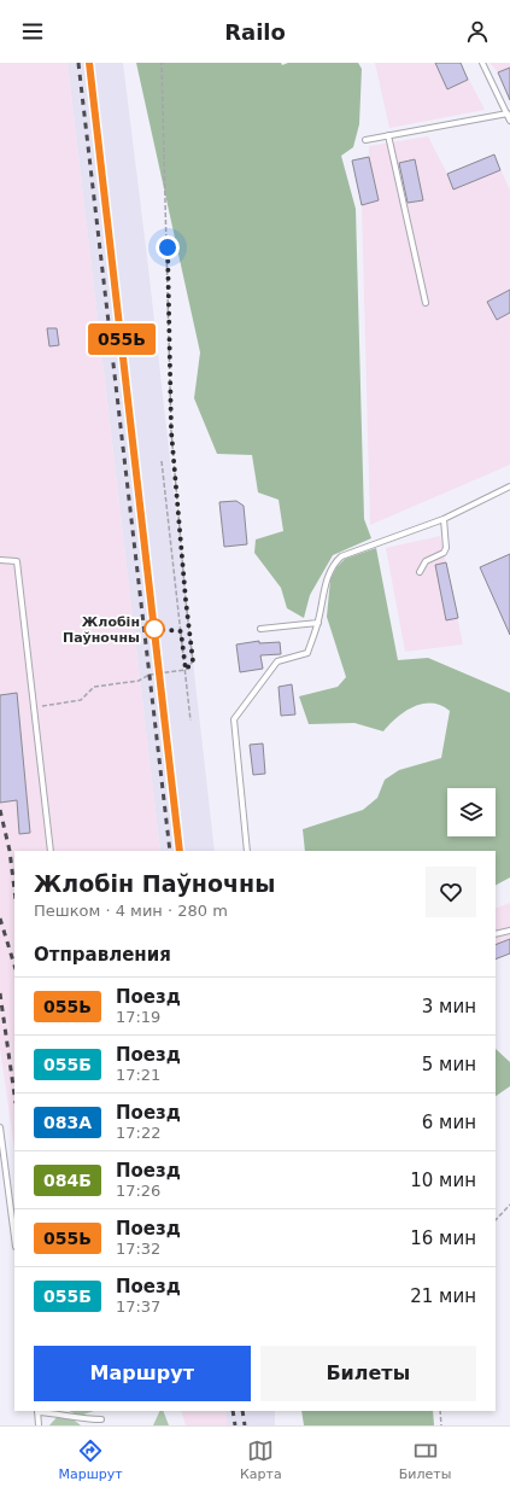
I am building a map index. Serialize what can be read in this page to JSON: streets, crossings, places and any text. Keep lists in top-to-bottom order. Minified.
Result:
{"places":["Жлобін Паўночны"],"page":{"header":"Railo","on_map":"055Ь","heading":[["Жлобін Паўночны","Пешком · 4 мин · 280 m"],"Отправления"],"list":[{"mark":"055Ь","name":"Поезд","note":"17:19","value":"3 мин"},{"mark":"055Б","name":"Поезд","note":"17:21","value":"5 мин"},{"mark":"083А","name":"Поезд","note":"17:22","value":"6 мин"},{"mark":"084Б","name":"Поезд","note":"17:26","value":"10 мин"},{"mark":"055Ь","name":"Поезд","note":"17:32","value":"16 мин"},{"mark":"055Б","name":"Поезд","note":"17:37","value":"21 мин"}],"buttons":["Маршрут","Билеты"],"tabs":["Маршрут","Карта","Билеты"]}}
